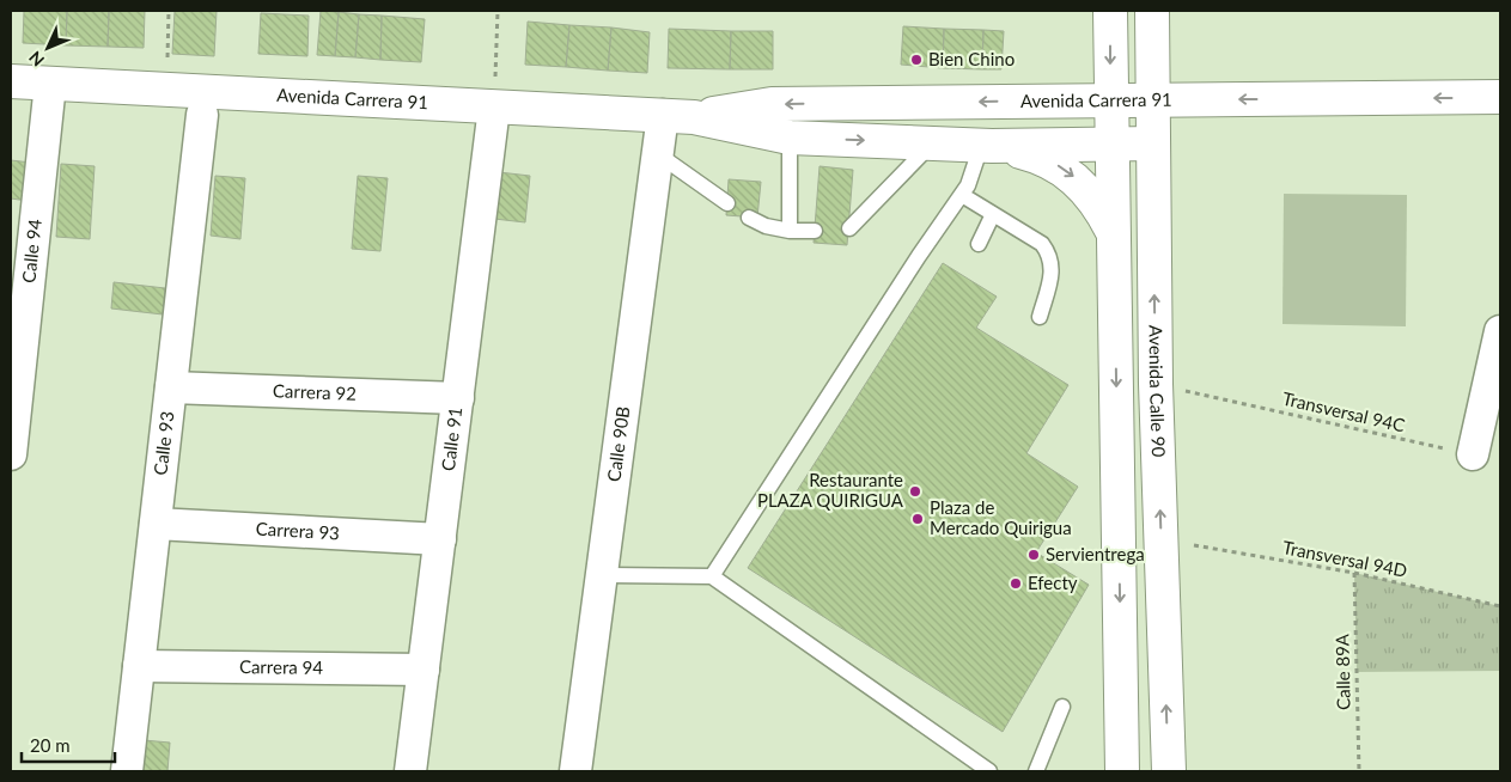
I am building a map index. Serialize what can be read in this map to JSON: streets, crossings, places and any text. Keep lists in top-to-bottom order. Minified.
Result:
{"streets":{"main road":["Avenida Carrera 91","Avenida Calle 90"],"street":["Calle 94","Carrera 92","Calle 91","Calle 93","Calle 90B","Carrera 93","Carrera 94"],"path":["Transversal 94C","Transversal 94D","Calle 89A"]},"crossings":[["Avenida Carrera 91","Calle 94"],["Avenida Carrera 91","Avenida Calle 90"],["Avenida Carrera 91","Calle 91"],["Avenida Carrera 91","Calle 90B"],["Carrera 92","Calle 91"],["Carrera 92","Calle 93"],["Calle 91","Carrera 93"],["Calle 91","Carrera 94"],["Calle 93","Carrera 93"],["Calle 93","Carrera 94"],["Transversal 94D","Calle 89A"]],"places":["Bien Chino","Restaurante PLAZA QUIRIGUA","Plaza de Mercado Quirigua","Servientrega","Efecty"],"scale_bar":"20 m","north":"bottom left"}
